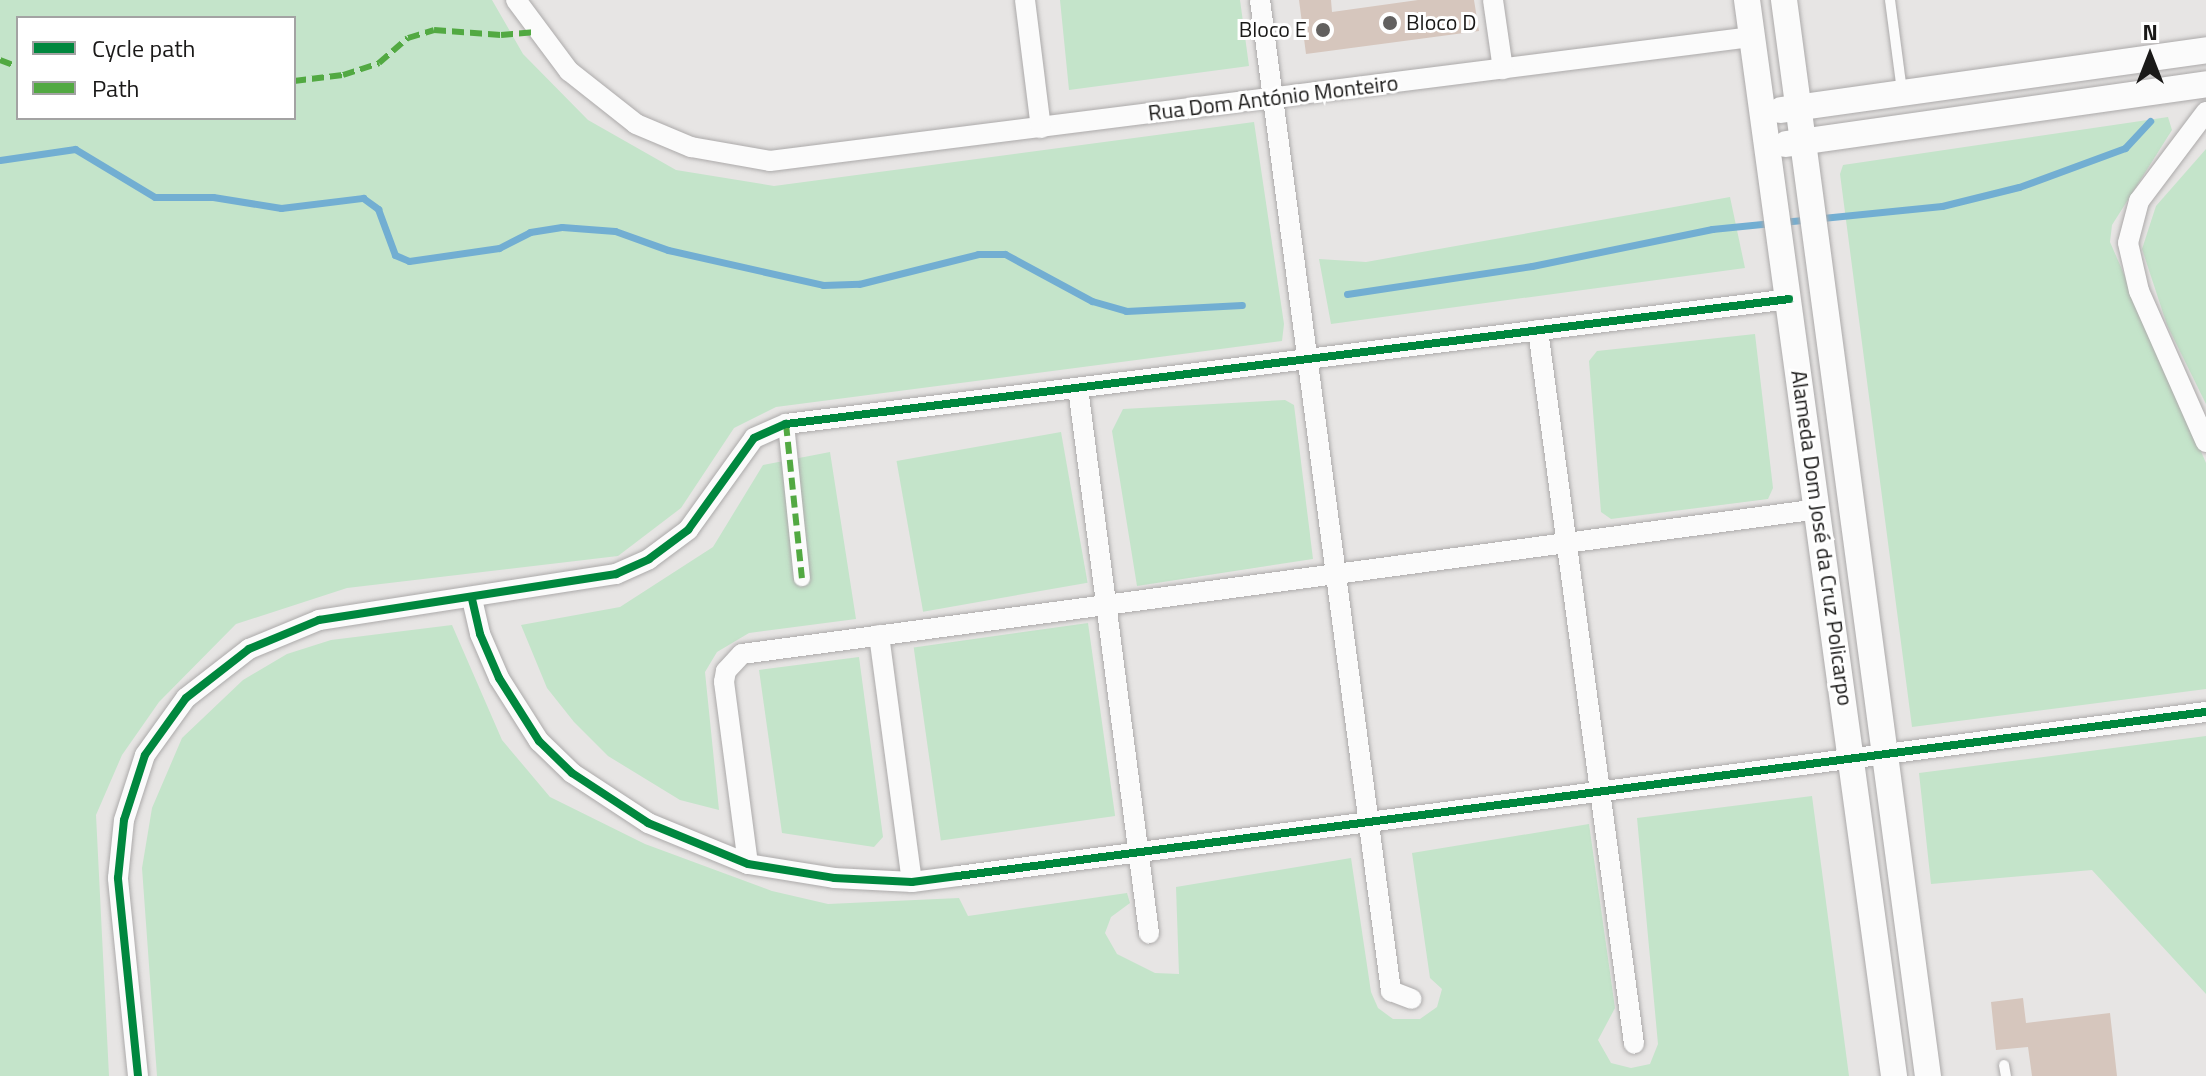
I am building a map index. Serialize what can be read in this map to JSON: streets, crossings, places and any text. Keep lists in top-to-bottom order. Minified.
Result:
{"streets":{"street":["Rua Dom António Monteiro","Alameda Dom José da Cruz Policarpo"]},"crossings":[["Rua Dom António Monteiro","Alameda Dom José da Cruz Policarpo"]],"places":["Bloco D","Bloco E"],"legend":["Cycle path","Path"],"north":"top"}
